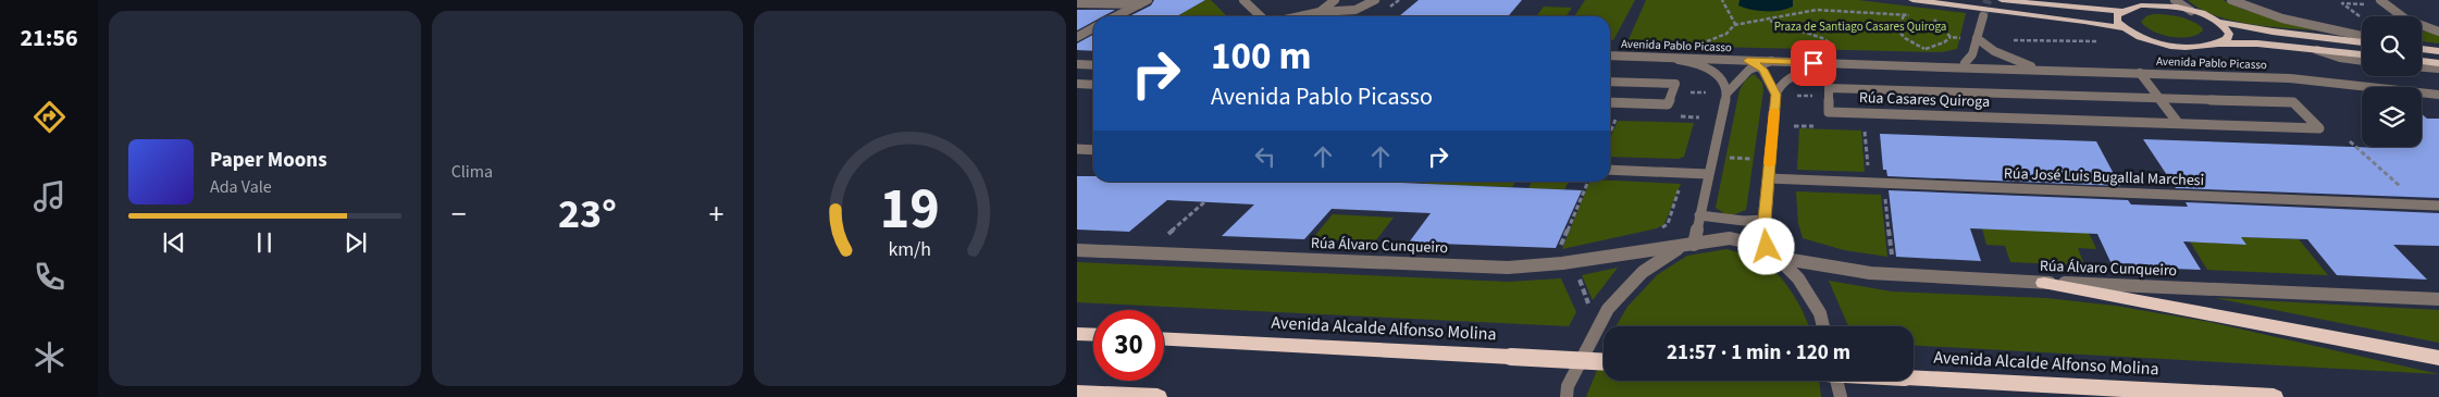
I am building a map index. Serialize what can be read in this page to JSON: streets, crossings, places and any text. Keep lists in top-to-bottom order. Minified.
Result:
{"streets":{"highway":["Avenida Alcalde Alfonso Molina"],"street":["Avenida Pablo Picasso","Rúa Casares Quiroga","Rúa José Luis Bugallal Marchesi","Rúa Álvaro Cunqueiro"]},"parks":["Praza de Santiago Casares Quiroga"],"page":{"tabs":"21:56","tile":"Clima","turn":["100 m","Avenida Pablo Picasso"],"song":["Paper Moons","Ada Vale"],"heat":["−","23°","+"],"limit":"30","trip":"21:57 · 1 min · 120 m","gauge":["19","km/h"]}}
